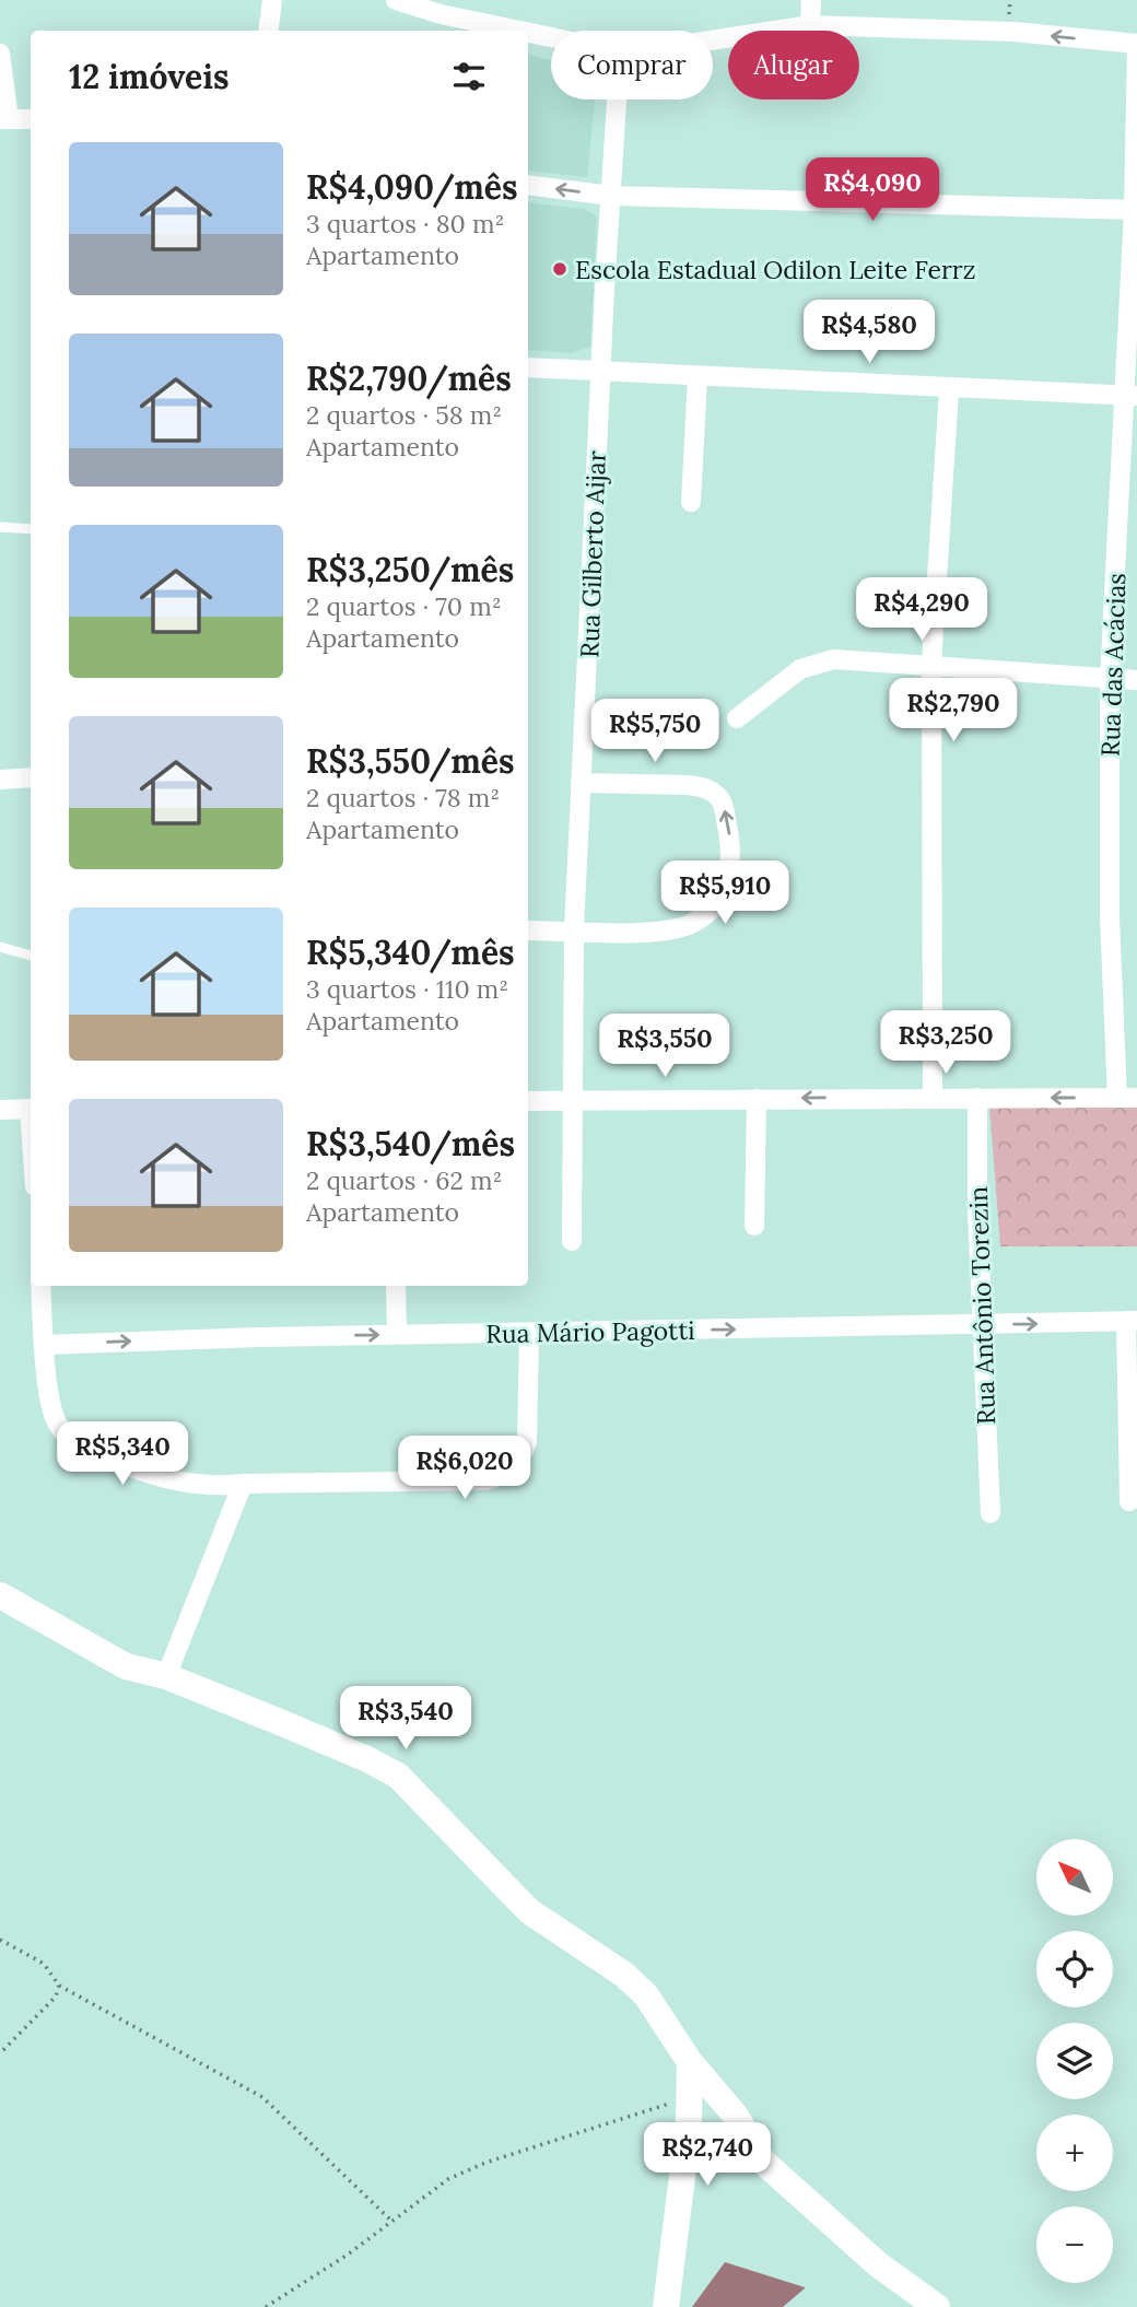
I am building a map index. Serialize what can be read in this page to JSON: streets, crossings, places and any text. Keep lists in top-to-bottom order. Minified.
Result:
{"streets":{"street":["Rua Gilberto Aijar","Rua das Acácias","Rua Antônio Torezin","Rua Mário Pagotti"]},"crossings":[["Rua Antônio Torezin","Rua Mário Pagotti"]],"one_way":["Rua Mário Pagotti"],"places":["Escola Estadual Odilon Leite Ferrz"],"north":"top left","page":{"chip":["Comprar","Alugar"],"heading":"12 imóveis","list":[{"name":"R$4,090/mês","note":"3 quartos · 80 m² · Apartamento"},{"name":"R$2,790/mês","note":"2 quartos · 58 m² · Apartamento"},{"name":"R$3,250/mês","note":"2 quartos · 70 m² · Apartamento"},{"name":"R$3,550/mês","note":"2 quartos · 78 m² · Apartamento"},{"name":"R$5,340/mês","note":"3 quartos · 110 m² · Apartamento"},{"name":"R$3,540/mês","note":"2 quartos · 62 m² · Apartamento"}],"price":["R$4,090","R$4,580","R$4,290","R$2,790","R$5,750","R$5,910","R$3,250","R$3,550","R$5,340","R$6,020","R$3,540","R$2,740"],"map_buttons":["+","−"]}}
